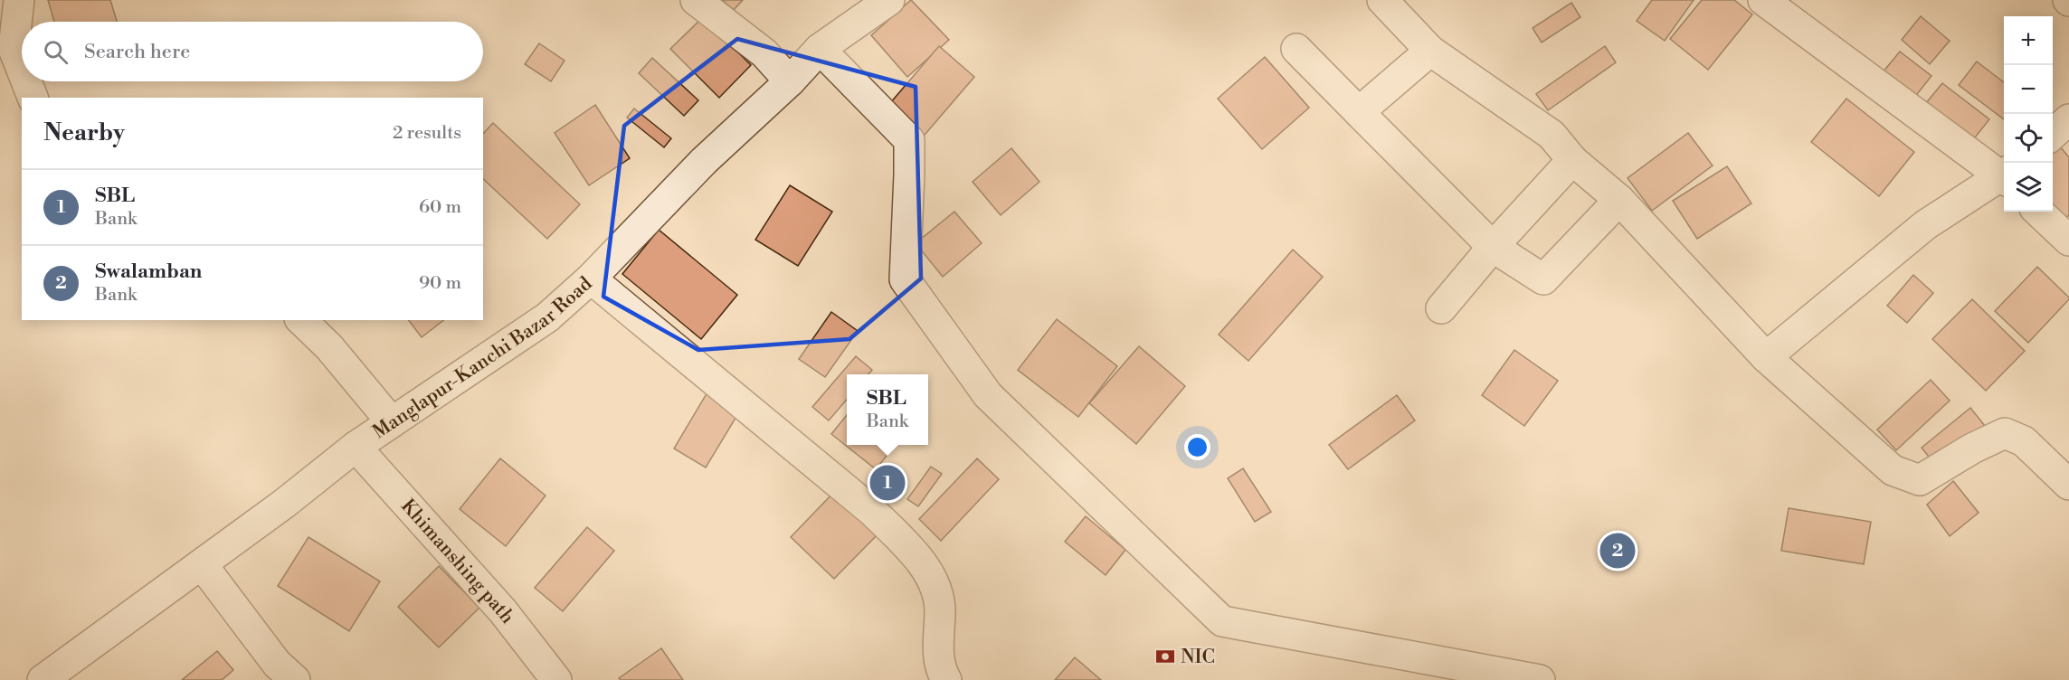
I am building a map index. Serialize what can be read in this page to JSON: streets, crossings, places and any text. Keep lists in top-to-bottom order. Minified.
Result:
{"streets":{"street":["Manglapur-Kanchi Bazar Road","Khimanshing path"]},"crossings":[["Manglapur-Kanchi Bazar Road","Khimanshing path"]],"places":{"bank":["NIC"]},"page":{"map_buttons":["+","−"],"search":"Search here","heading":["Nearby","2 results"],"list":[{"mark":"1","name":"SBL","note":"Bank","value":"60 m"},{"mark":"2","name":"Swalamban","note":"Bank","value":"90 m"}],"popup":["SBL","Bank"],"pins":["1","2"]}}
